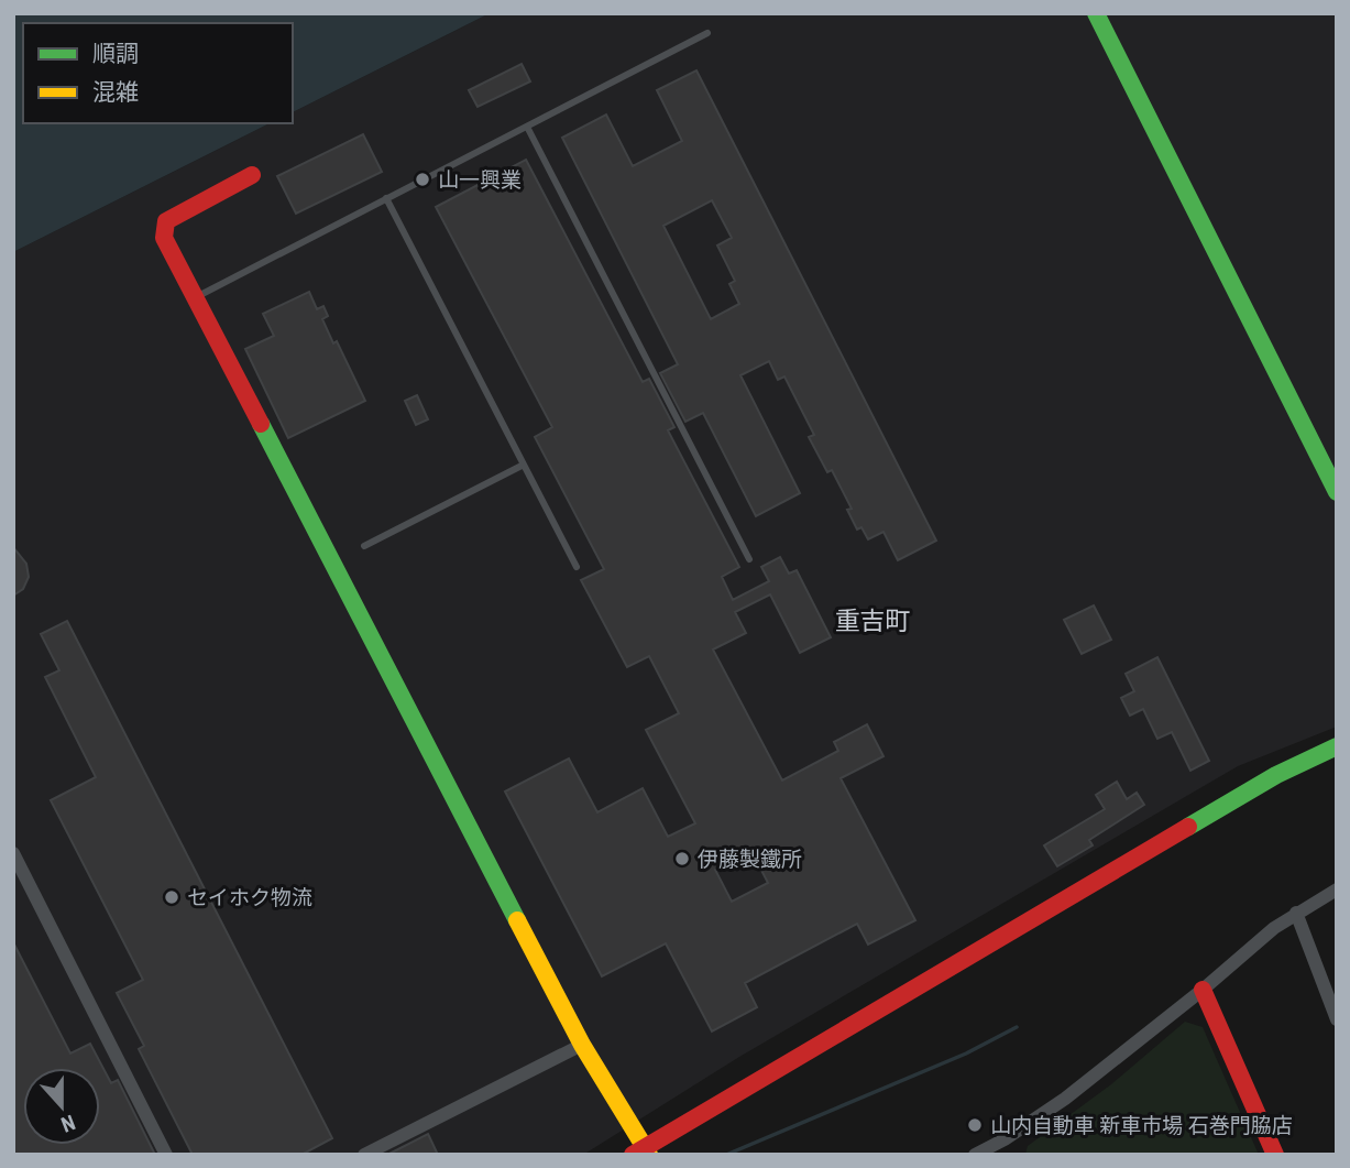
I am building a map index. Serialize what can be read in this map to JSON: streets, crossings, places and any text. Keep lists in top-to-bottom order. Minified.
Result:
{"districts":["重吉町"],"places":["山一興業","伊藤製鐵所","セイホク物流","山内自動車 新車市場 石巻門脇店"],"legend":["順調","混雑"],"north":"bottom"}
